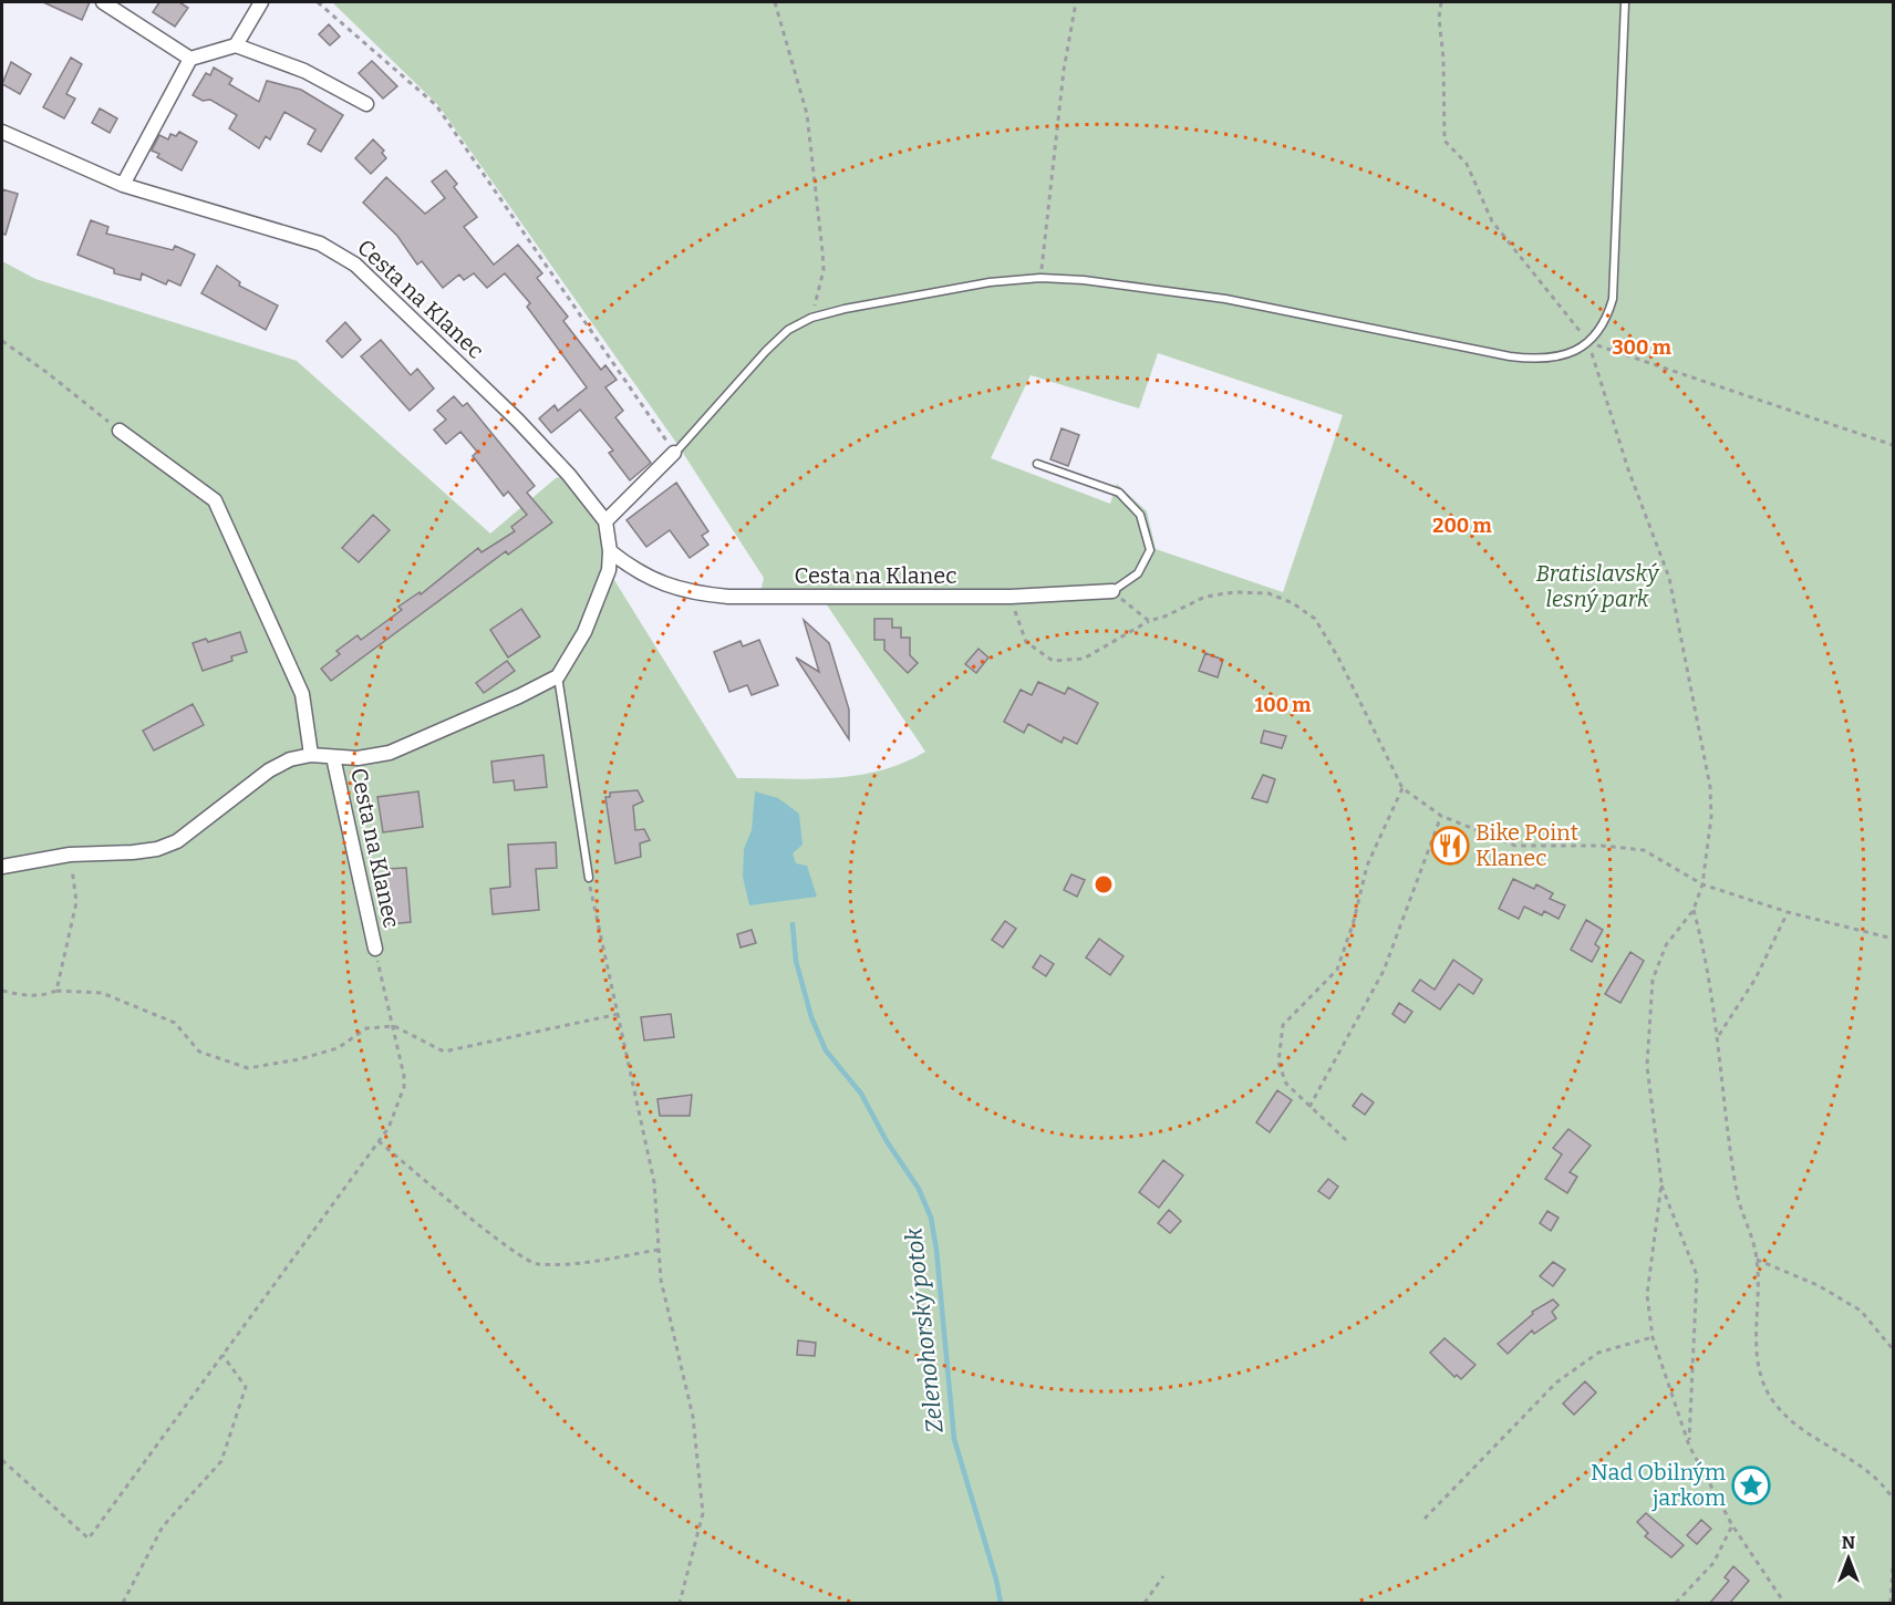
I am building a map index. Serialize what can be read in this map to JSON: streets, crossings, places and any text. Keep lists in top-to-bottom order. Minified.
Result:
{"streets":{"street":["Cesta na Klanec"]},"water":["Zelenohorský potok"],"parks":["Bratislavský lesný park"],"places":{"restaurant":["Bike Point Klanec"],"place":["Nad Obilným jarkom"]},"north":"top","rings":["300 m","200 m","100 m"]}
